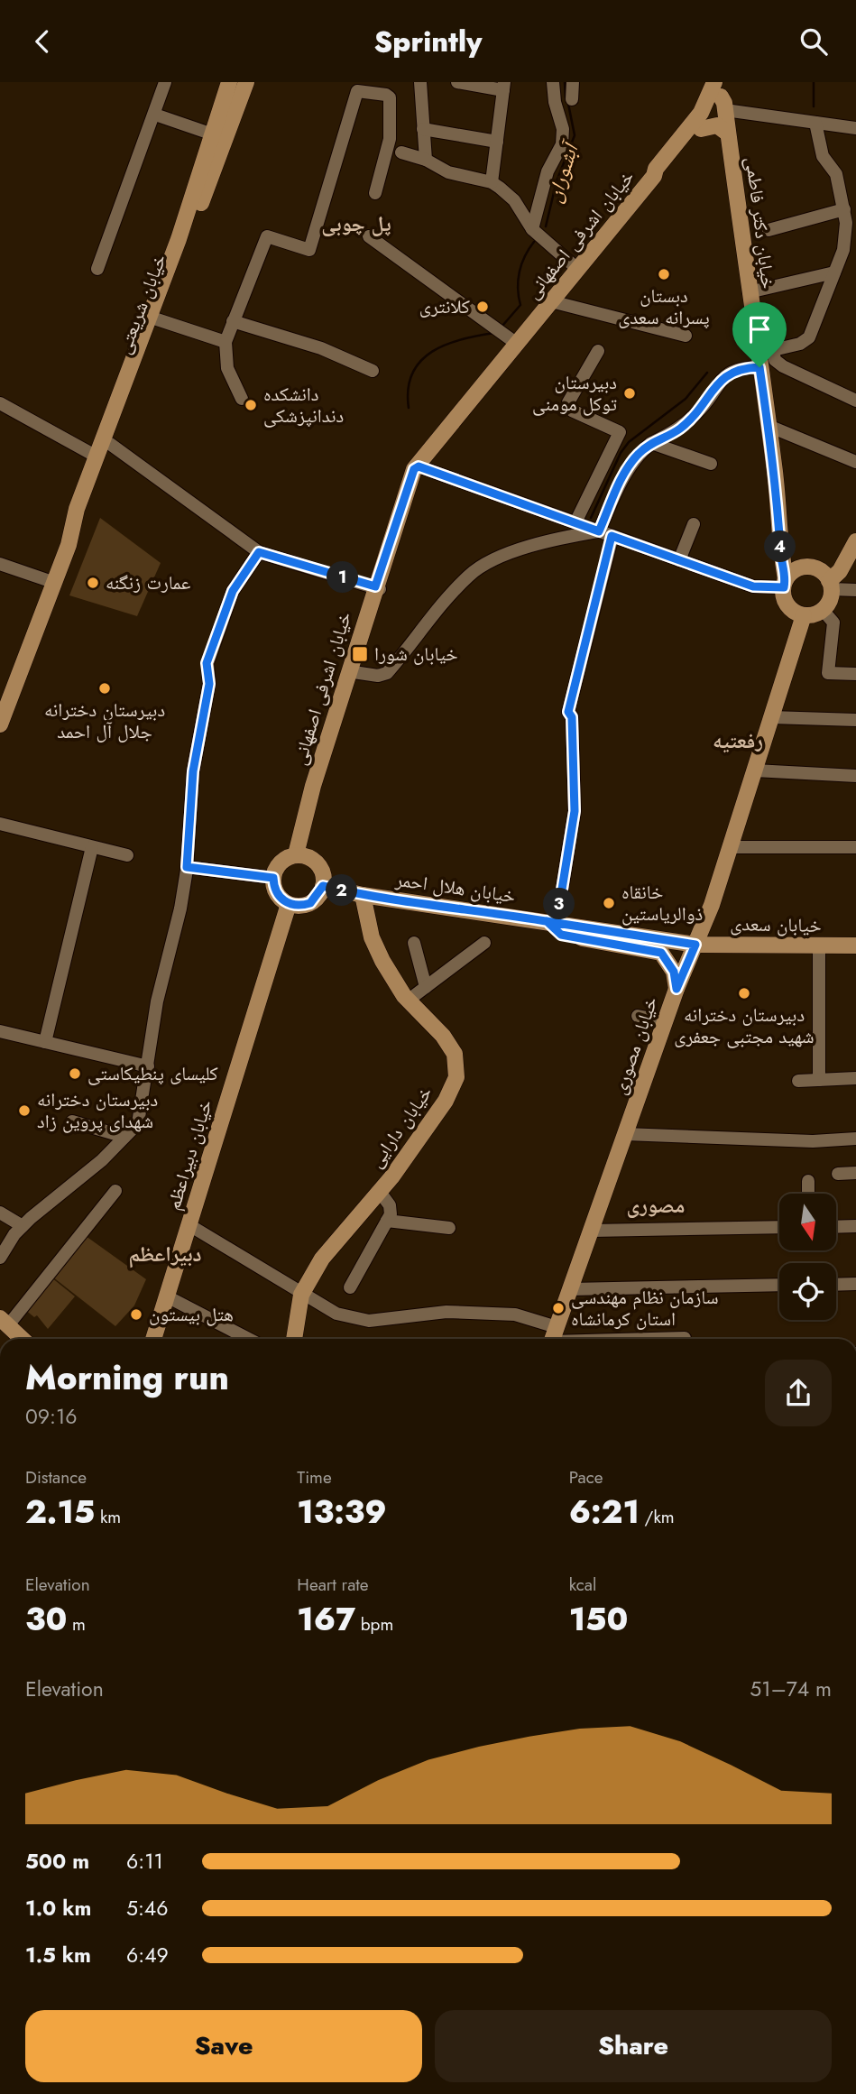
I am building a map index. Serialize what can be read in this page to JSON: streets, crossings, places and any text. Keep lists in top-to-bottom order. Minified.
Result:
{"streets":{"main road":["خیابان دکتر فاطمی","خیابان اشرفی اصفهانی","خیابان شریعتی","خیابان هلال احمر","خیابان سعدی","خیابان مصوری","خیابان دارایی","خیابان دبیراعظم"]},"crossings":[["خیابان دکتر فاطمی","خیابان اشرفی اصفهانی"],["خیابان دکتر فاطمی","خیابان مصوری"],["خیابان اشرفی اصفهانی","خیابان هلال احمر"],["خیابان اشرفی اصفهانی","خیابان دبیراعظم"],["خیابان هلال احمر","خیابان سعدی"],["خیابان هلال احمر","خیابان مصوری"],["خیابان هلال احمر","خیابان دارایی"],["خیابان هلال احمر","خیابان دبیراعظم"],["خیابان سعدی","خیابان مصوری"]],"districts":["پل چوبی","رفعتیه","مصوری","دبیراعظم"],"water":["آبشوران"],"places":{"other":["دبستان پسرانه سعدی","کلانتری","دبیرستان توکل مومنی","دانشکده دندانپزشکی","عمارت زنگنه","دبیرستان دخترانه جلال آل احمد","خانقاه ذوالریاستین","دبیرستان دخترانه شهید مجتبی جعفری","کلیسای پنطیکاستی","دبیرستان دخترانه شهدای پروین زاد","سازمان نظام مهندسی استان کرمانشاه","هتل بیستون"],"transit":["خیابان شورا"]},"north":"bottom","page":{"header":"Sprintly","pins":["4","1","2","3"],"heading":["Morning run","09:16"],"stats":[["Distance","2.15 km"],["Time","13:39"],["Pace","6:21 /km"],["Elevation","30 m"],["Heart rate","167 bpm"],["kcal","150"]],"chart":["Elevation","51–74 m"],"list":[{"name":"500 m","note":"6:11"},{"name":"1.0 km","note":"5:46"},{"name":"1.5 km","note":"6:49"}],"buttons":["Save","Share"]}}
